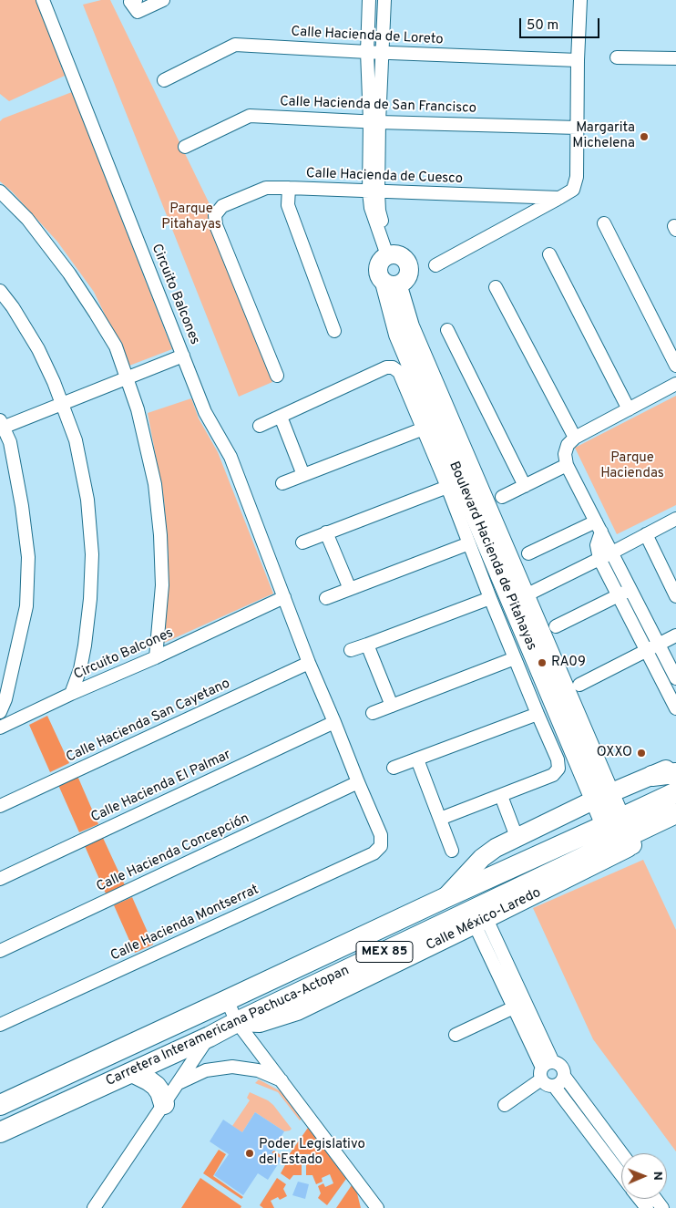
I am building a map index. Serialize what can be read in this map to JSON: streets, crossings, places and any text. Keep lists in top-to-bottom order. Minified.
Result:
{"streets":{"main road":["MEX 85","Carretera Interamericana Pachuca-Actopan"],"street":["Calle Hacienda de Loreto","Calle Hacienda de San Francisco","Calle Hacienda de Cuesco","Circuito Balcones","Boulevard Hacienda de Pitahayas","Calle Hacienda San Cayetano","Calle Hacienda El Palmar","Calle Hacienda Concepción","Calle México-Laredo","Calle Hacienda Montserrat"]},"crossings":[["Circuito Balcones","Calle Hacienda San Cayetano"],["Circuito Balcones","Calle Hacienda El Palmar"],["Circuito Balcones","Calle Hacienda Concepción"],["Circuito Balcones","Calle Hacienda Montserrat"],["Boulevard Hacienda de Pitahayas","Calle México-Laredo"],["Boulevard Hacienda de Pitahayas","Carretera Interamericana Pachuca-Actopan"],["Calle México-Laredo","Carretera Interamericana Pachuca-Actopan"]],"parks":["Parque Pitahayas","Parque Haciendas"],"places":["Margarita Michelena","RA09","OXXO","Poder Legislativo del Estado"],"scale_bar":"50 m","north":"right"}
